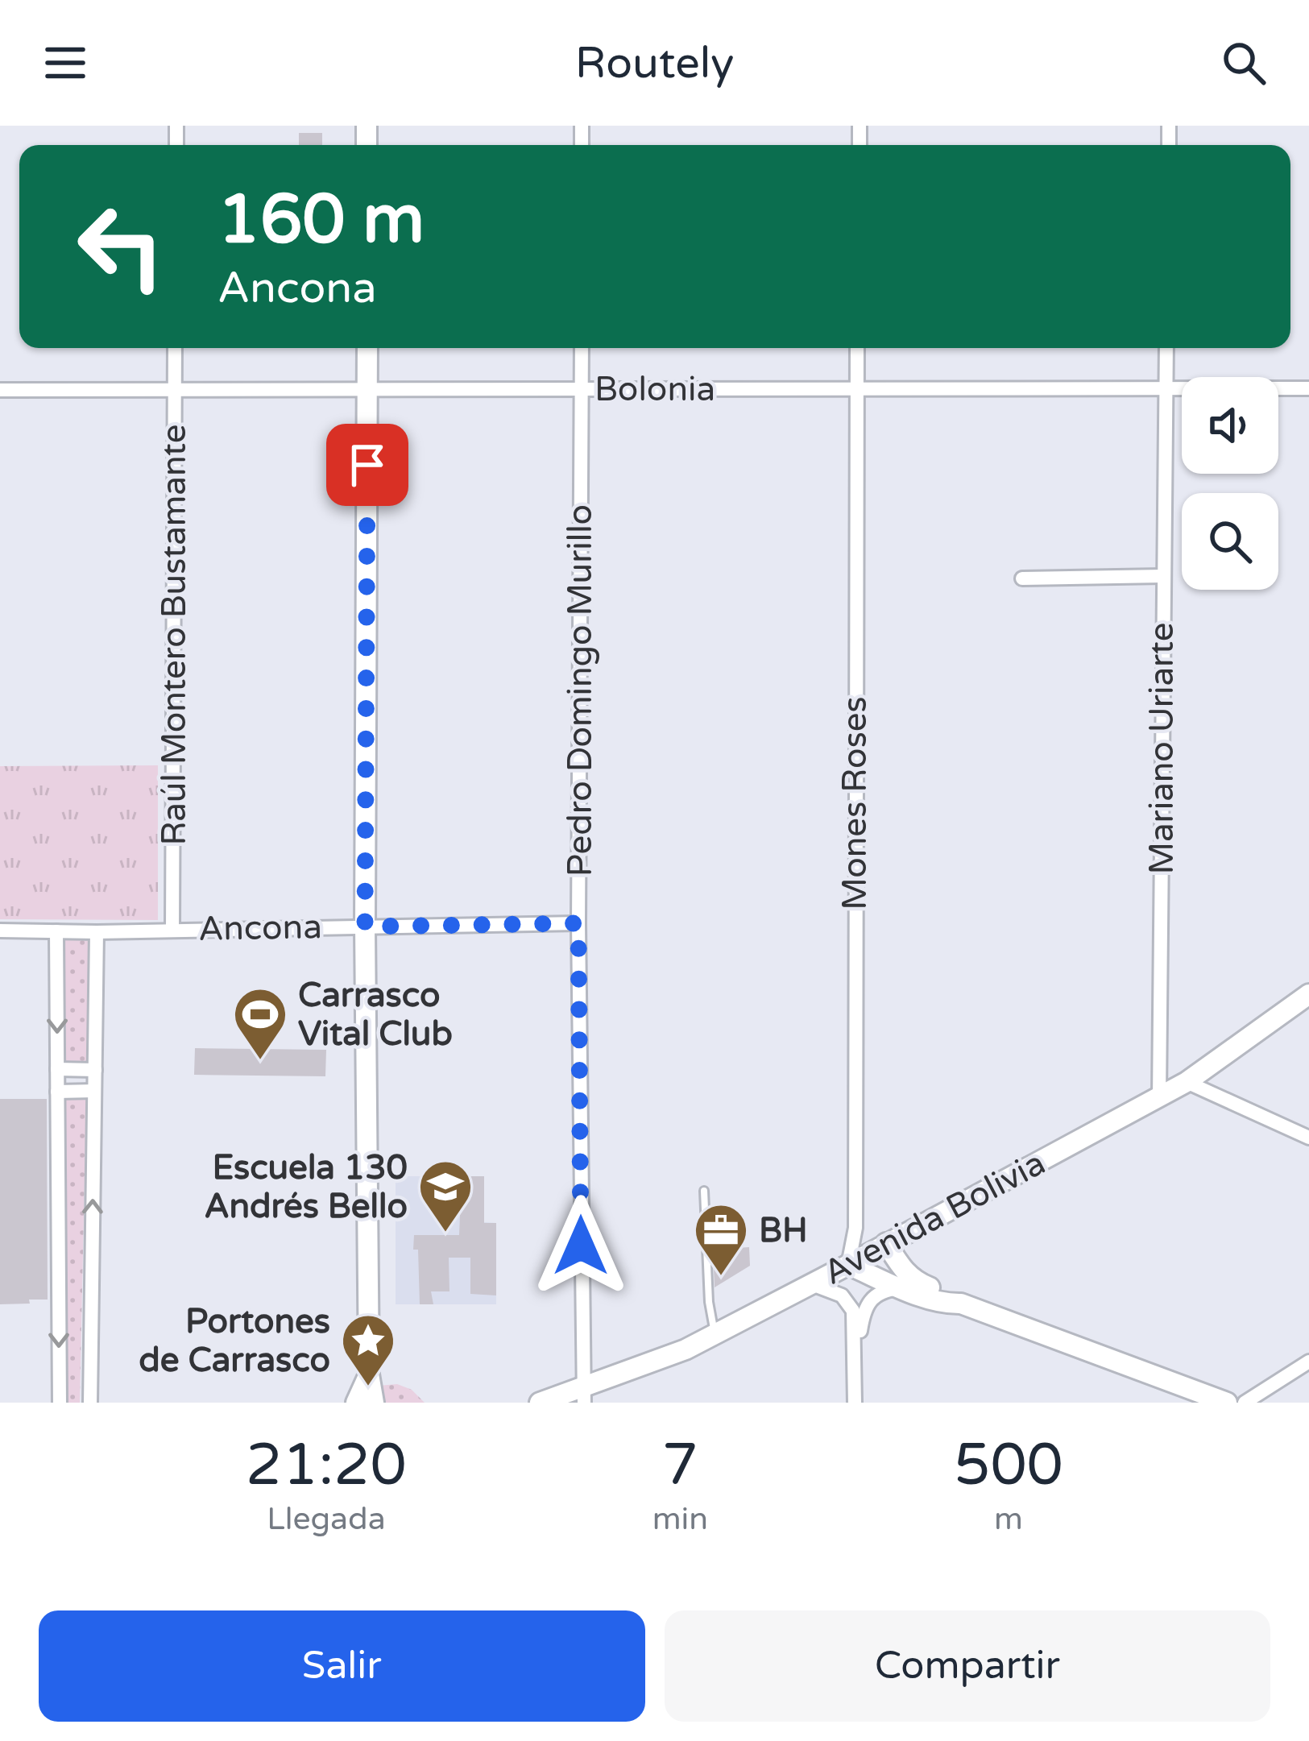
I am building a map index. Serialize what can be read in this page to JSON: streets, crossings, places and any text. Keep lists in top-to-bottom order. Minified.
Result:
{"streets":{"street":["Bolonia","Raúl Montero Bustamante","Pedro Domingo Murillo","Mariano Uriarte","Mones Roses","Ancona","Avenida Bolivia"]},"crossings":[["Bolonia","Raúl Montero Bustamante"],["Bolonia","Pedro Domingo Murillo"],["Bolonia","Mariano Uriarte"],["Bolonia","Mones Roses"],["Raúl Montero Bustamante","Ancona"],["Pedro Domingo Murillo","Ancona"],["Pedro Domingo Murillo","Avenida Bolivia"],["Mariano Uriarte","Avenida Bolivia"],["Mones Roses","Avenida Bolivia"]],"places":{"sports":["Carrasco Vital Club"],"school or university":["Escuela 130 Andrés Bello"],"office":["BH"],"place":["Portones de Carrasco"]},"page":{"header":"Routely","turn":["160 m","Ancona"],"eta":["21:20","Llegada","7","min","500","m"],"buttons":["Salir","Compartir"]}}
